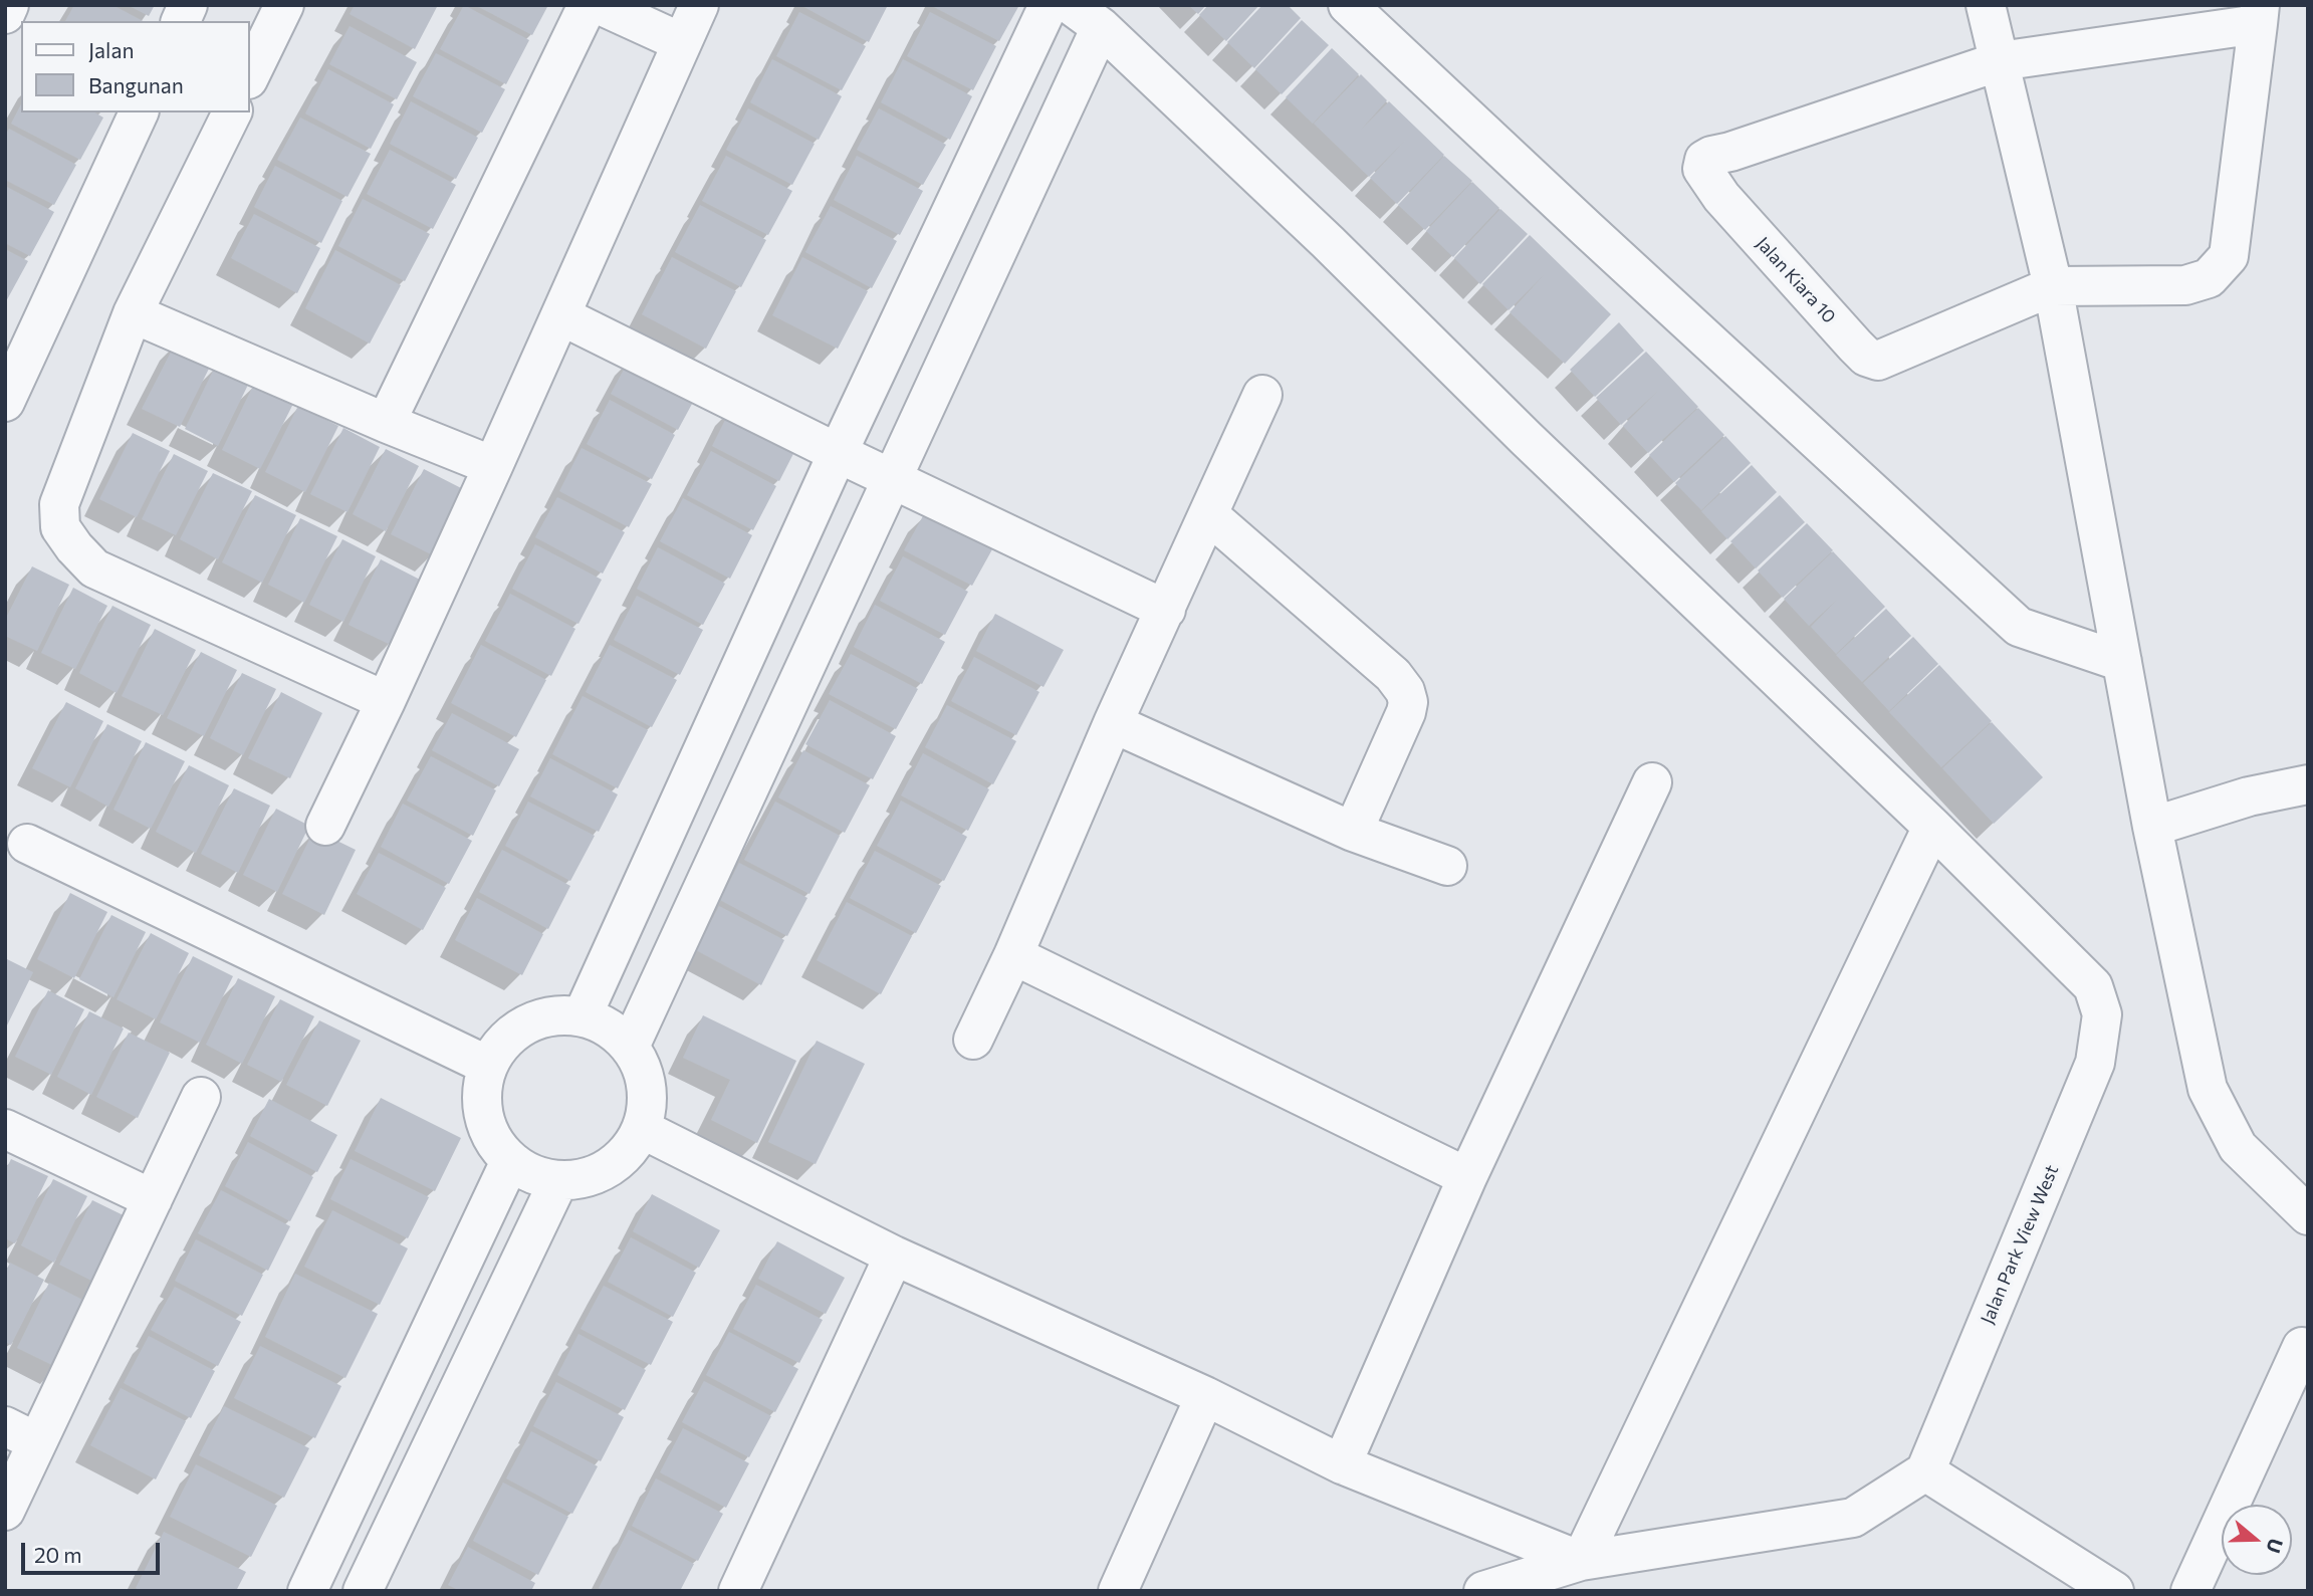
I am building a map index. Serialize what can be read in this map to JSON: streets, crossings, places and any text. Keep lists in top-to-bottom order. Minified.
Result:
{"streets":{"street":["Jalan Kiara 10","Jalan Park View West"]},"legend":["Jalan","Bangunan"],"scale_bar":"20 m","north":"right"}
